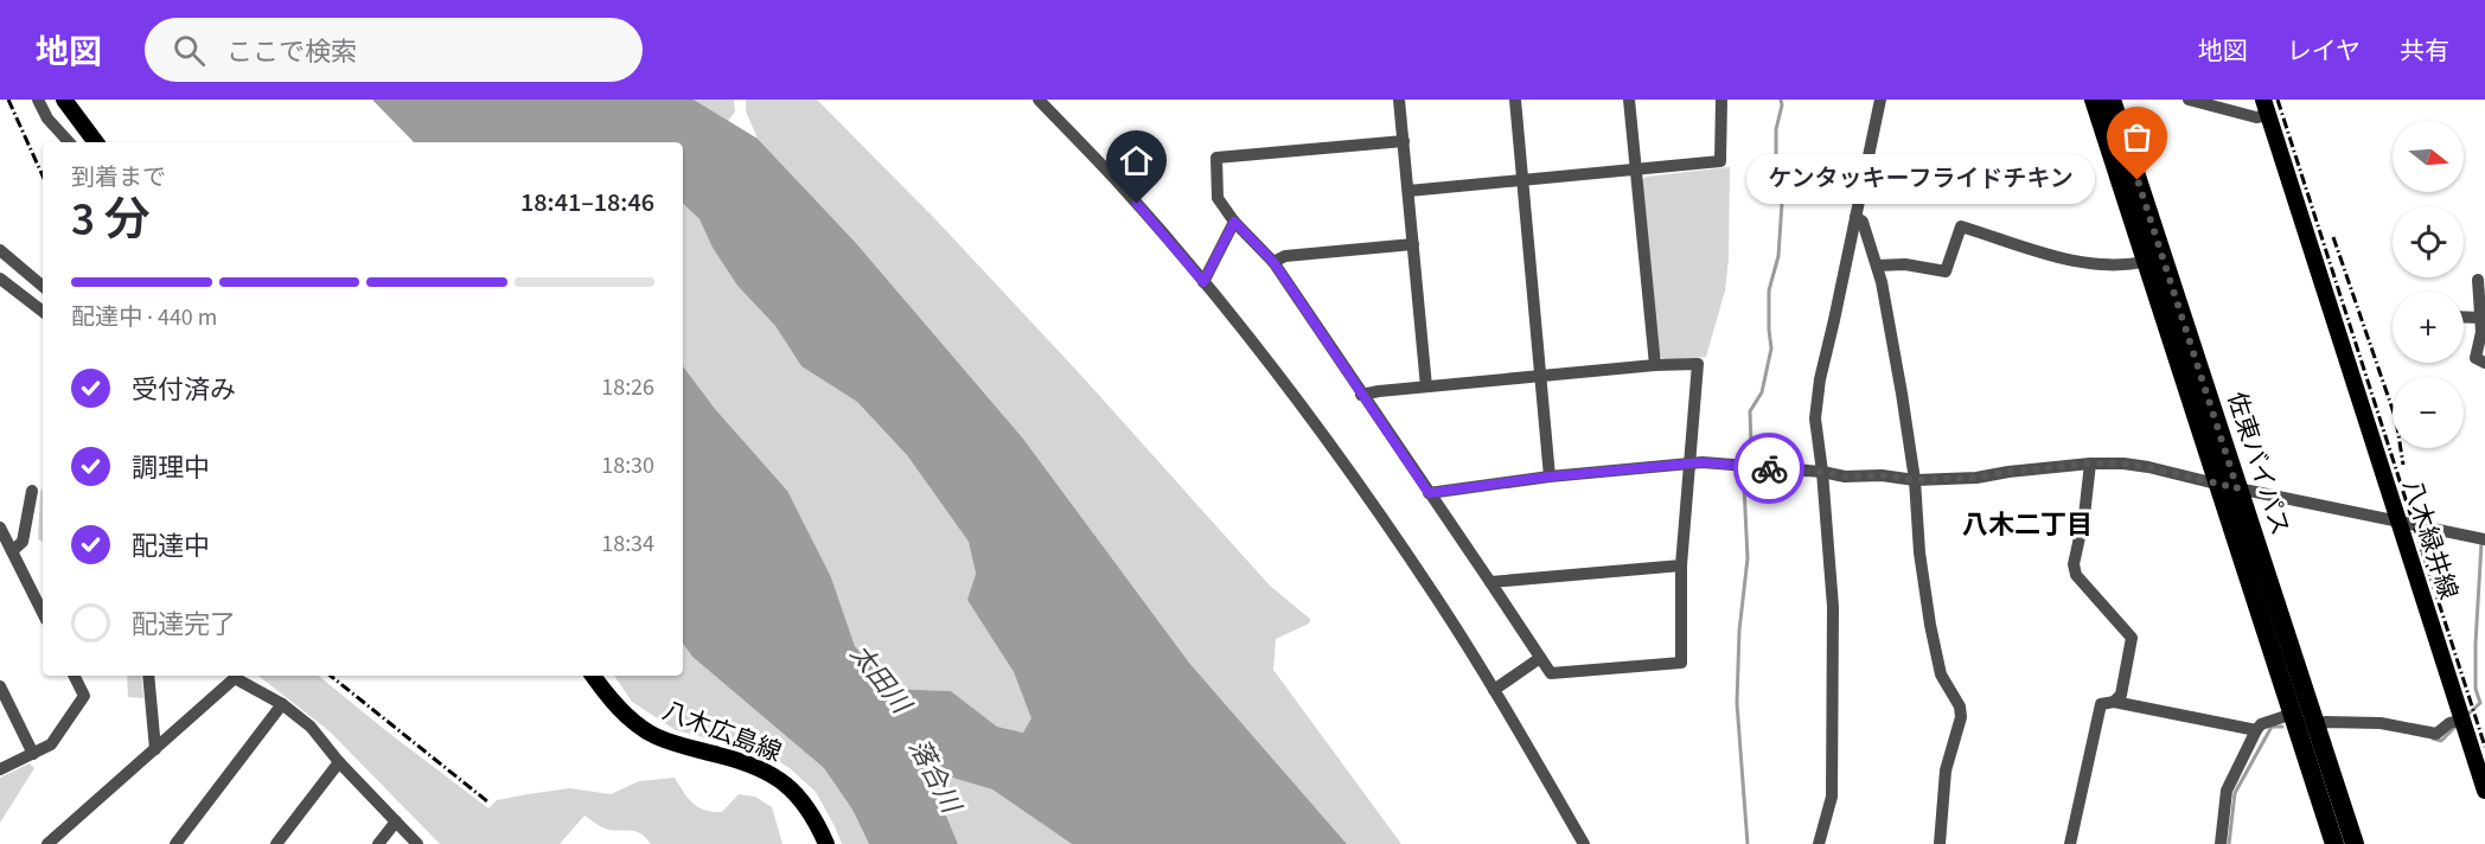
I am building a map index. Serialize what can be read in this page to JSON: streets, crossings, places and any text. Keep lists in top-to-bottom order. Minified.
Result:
{"streets":{"highway":["佐東バイパス"],"main road":["八木緑井線","八木広島線"]},"districts":["八木二丁目"],"water":["太田川","落合川"],"places":["ケンタッキーフライドチキン"],"north":"right","page":{"header":"地図","search":"ここで検索","nav":["地図","レイヤ","共有"],"map_buttons":["+","−"],"heading":["3 分","到着まで","18:41–18:46"],"bubble":"ケンタッキーフライドチキン","bar":"配達中 · 440 m","list":[["受付済み","18:26"],["調理中","18:30"],["配達中","18:34"],"配達完了"]}}
